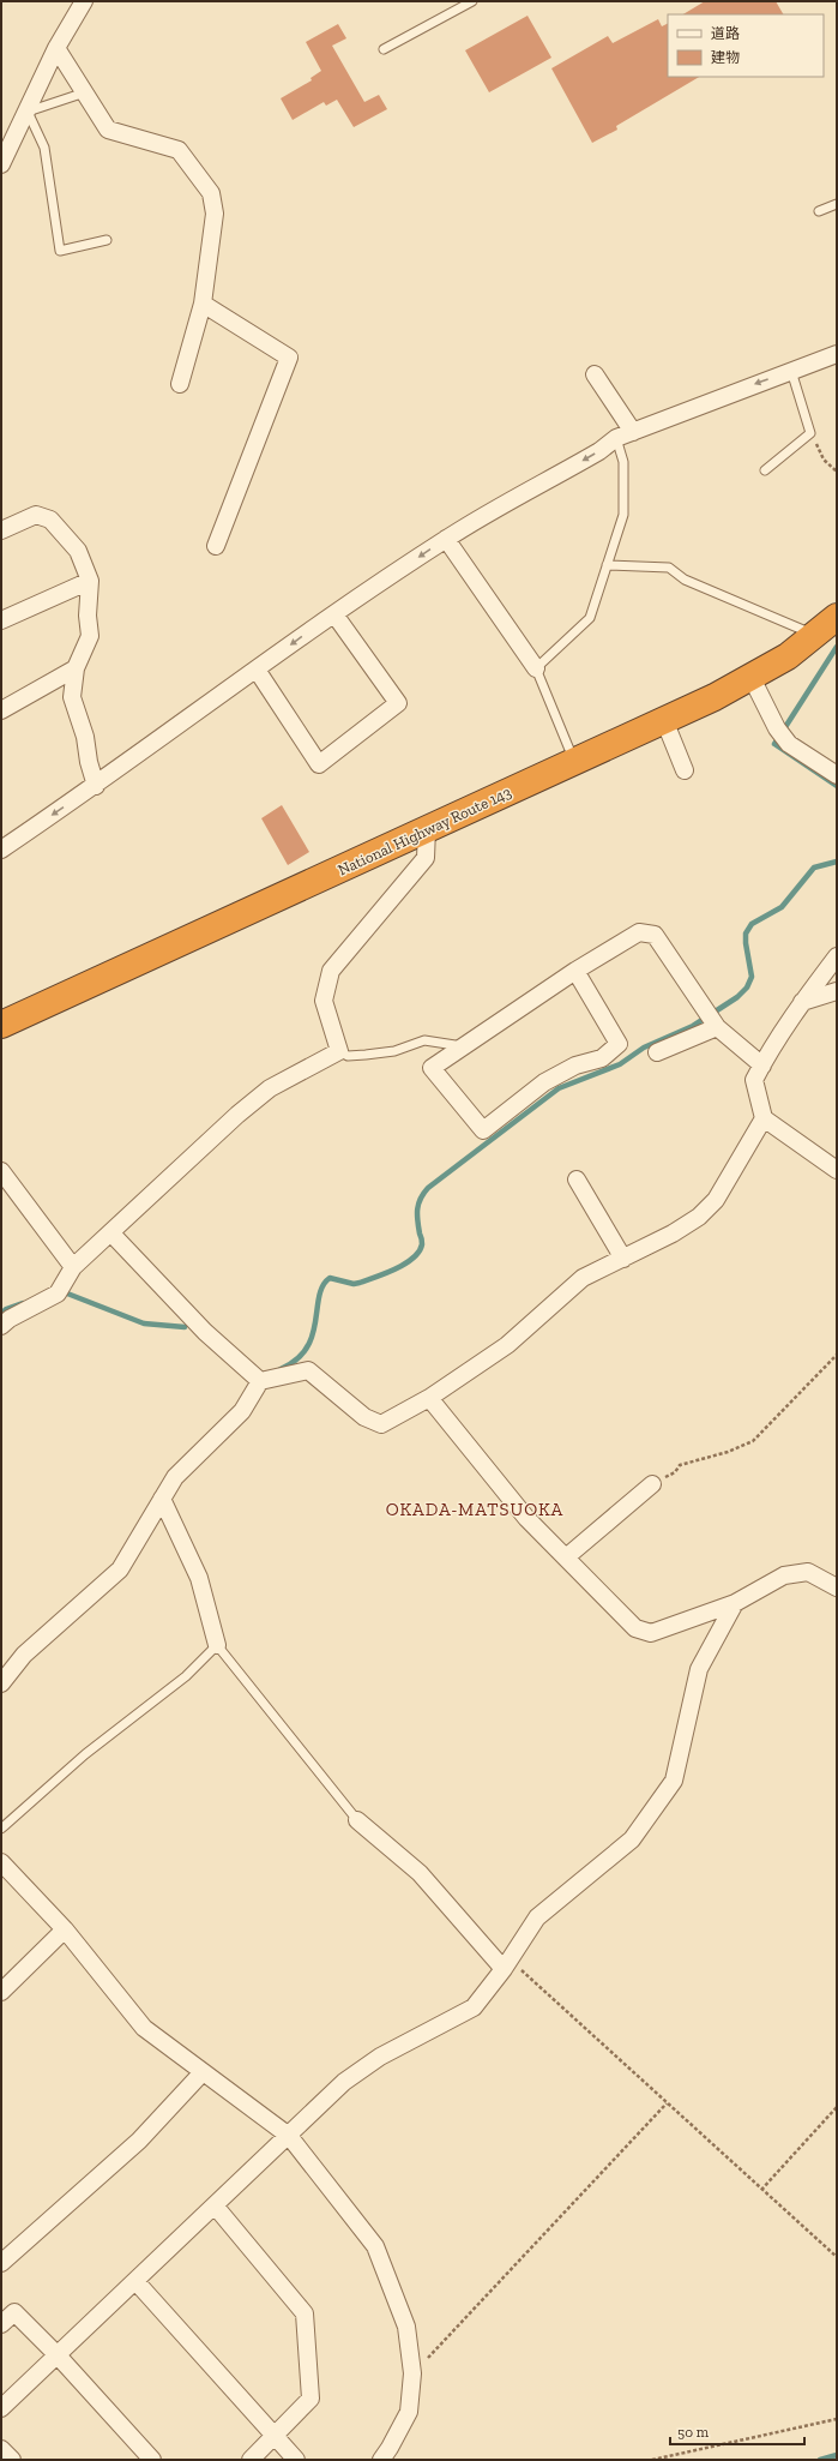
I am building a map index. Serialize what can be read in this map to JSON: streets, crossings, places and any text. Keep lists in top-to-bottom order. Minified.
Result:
{"streets":{"highway":["National Highway Route 143"]},"districts":["OKADA-MATSUOKA"],"legend":["道路","建物"],"scale_bar":"50 m"}
